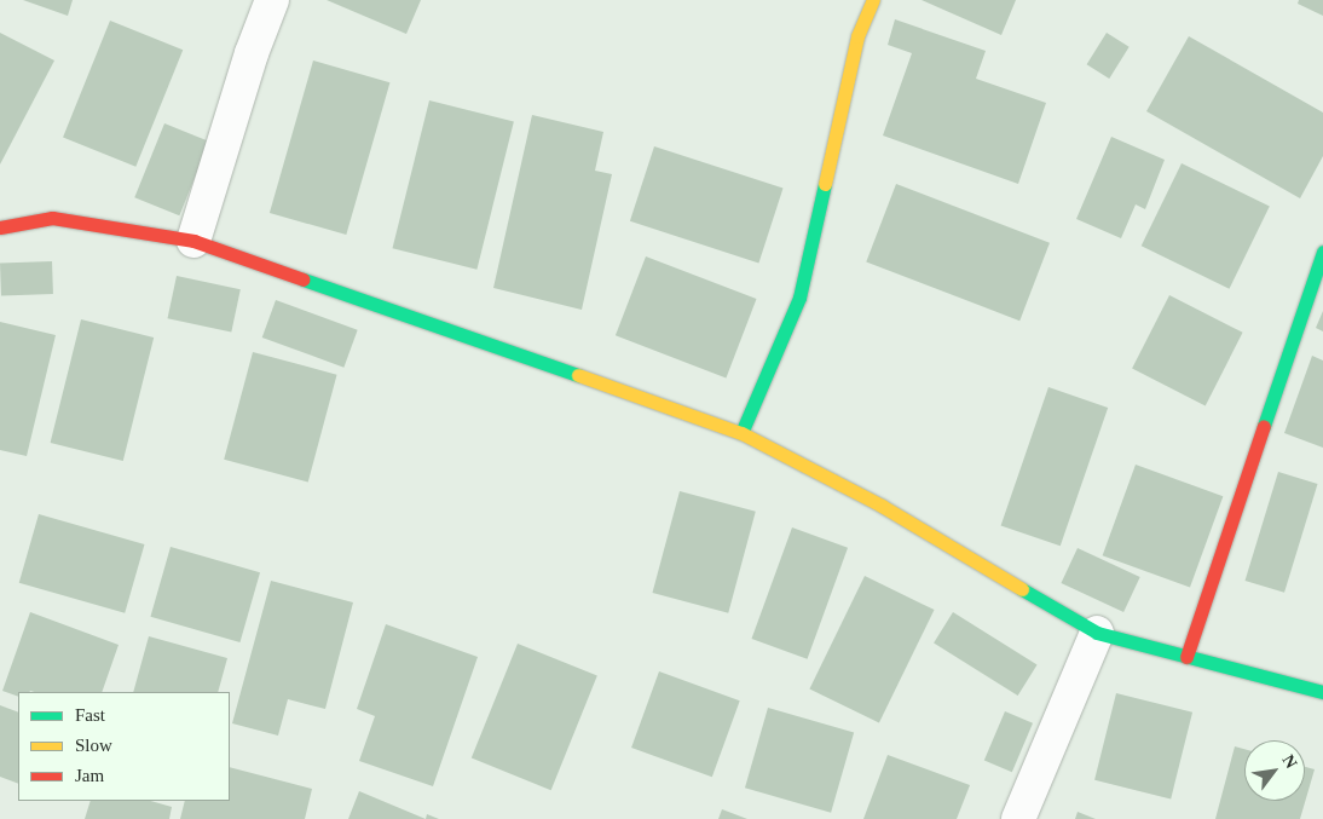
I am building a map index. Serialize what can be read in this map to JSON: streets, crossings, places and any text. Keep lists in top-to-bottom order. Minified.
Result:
{"legend":["Fast","Slow","Jam"],"north":"top right"}
